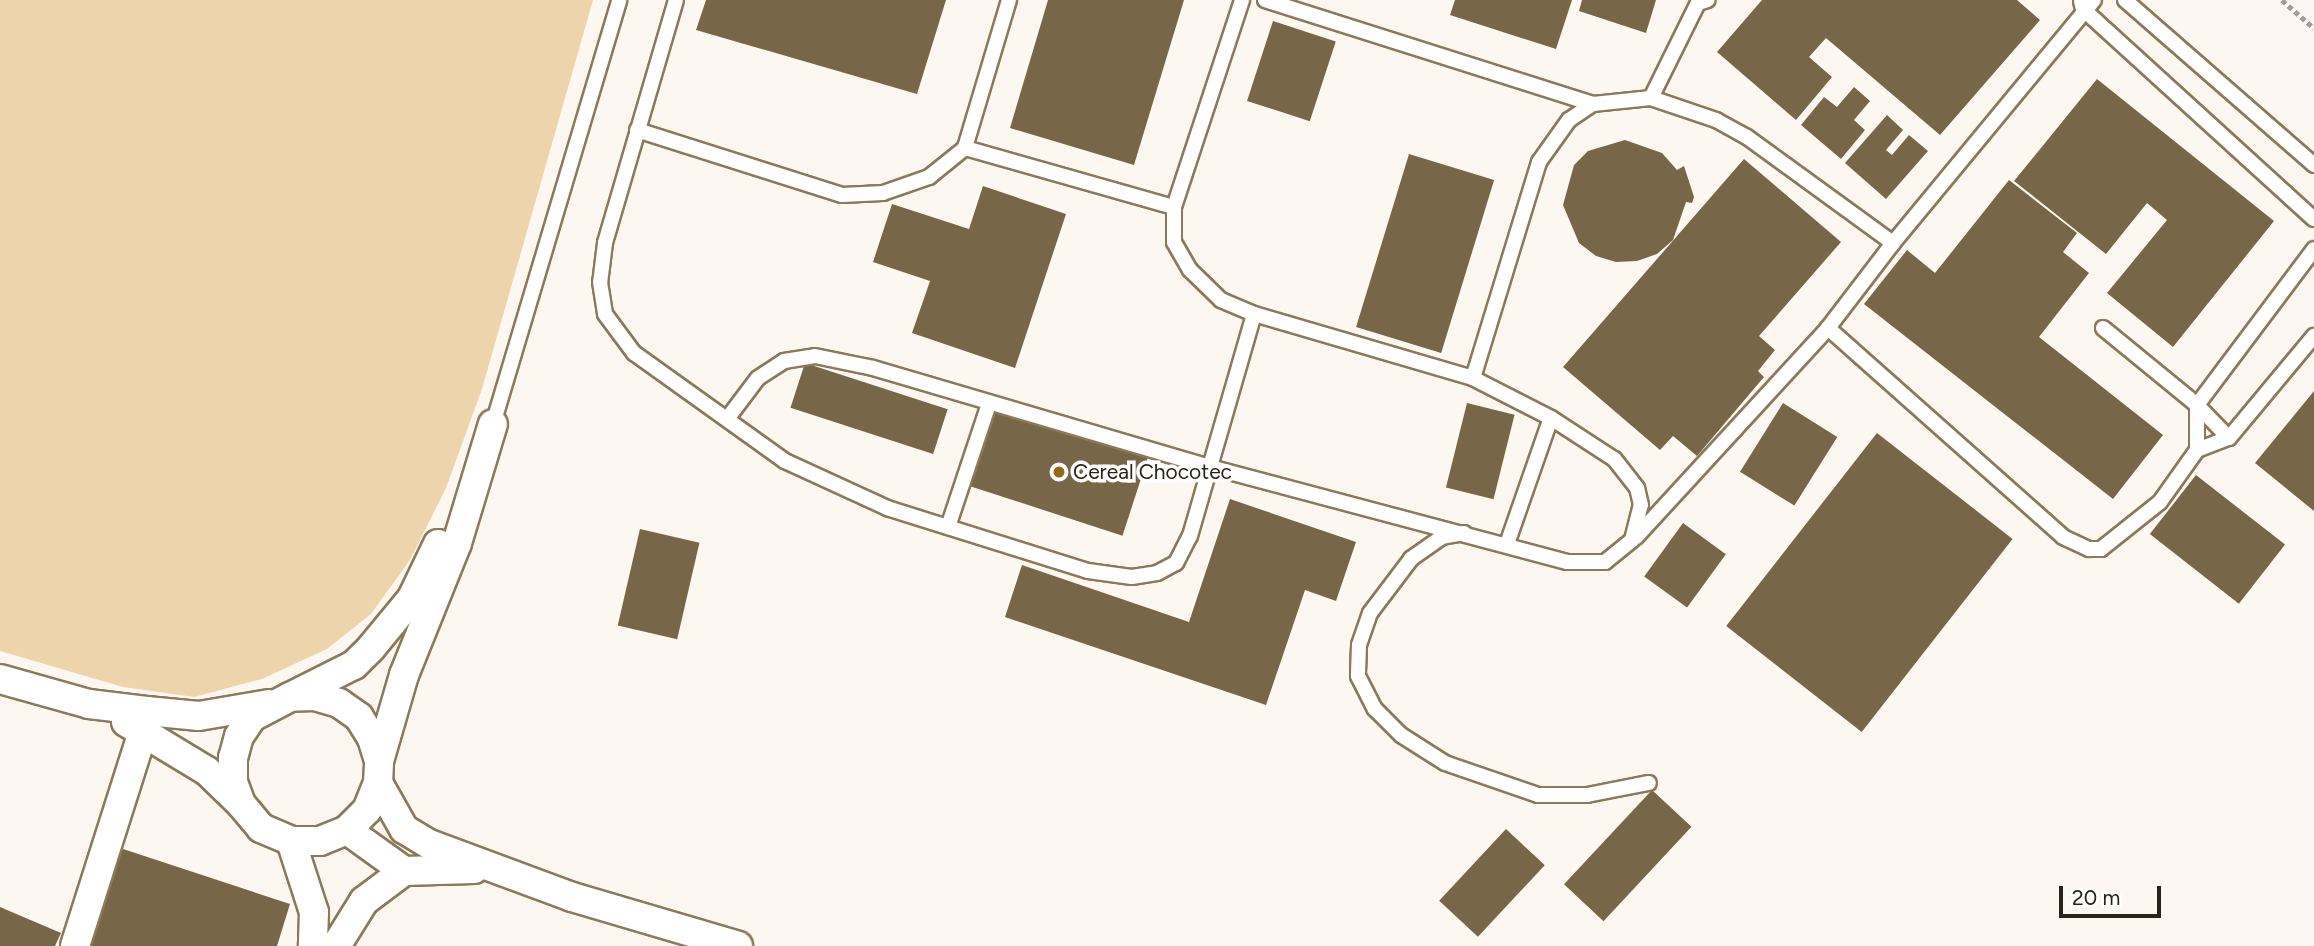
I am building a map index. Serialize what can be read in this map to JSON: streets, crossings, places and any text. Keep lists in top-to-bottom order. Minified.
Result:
{"places":["Cereal Chocotec"],"scale_bar":"20 m"}
